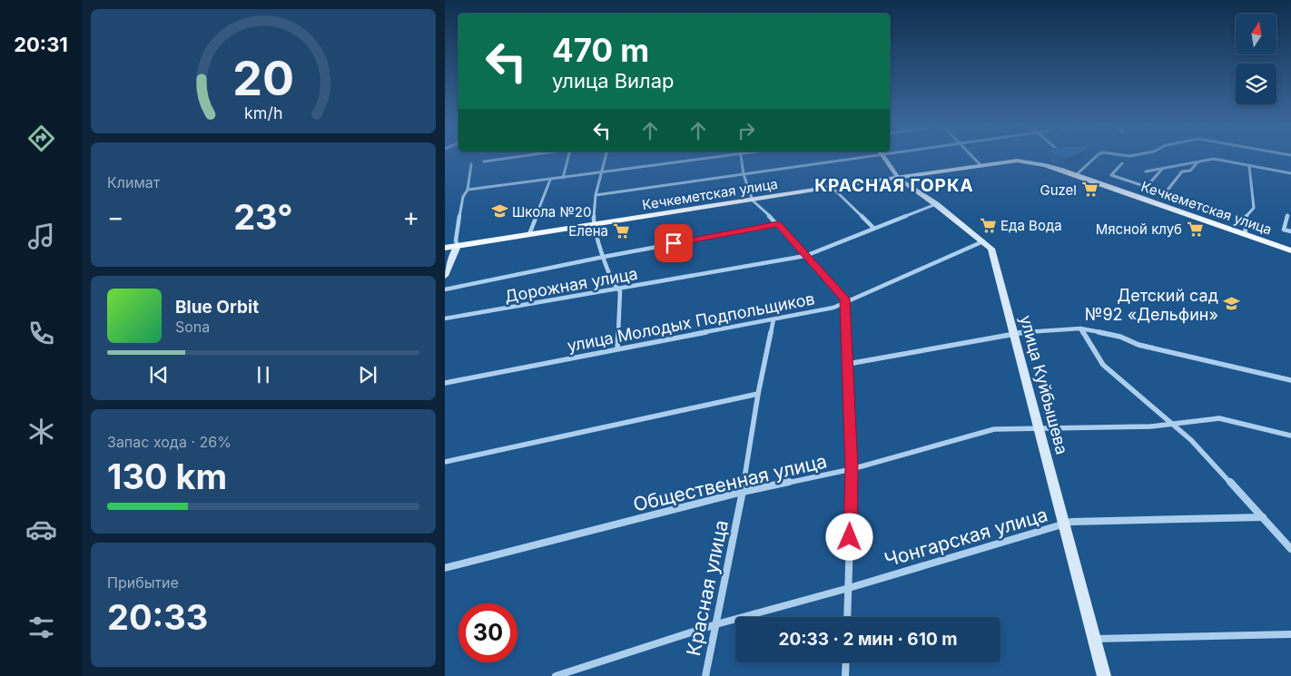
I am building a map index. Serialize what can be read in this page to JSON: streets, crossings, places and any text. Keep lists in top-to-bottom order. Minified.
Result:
{"streets":{"main road":["Кечкеметская улица","улица Куйбышева"],"street":["Дорожная улица","улица Молодых Подпольщиков","Общественная улица","Чонгарская улица","Красная улица"]},"crossings":[["Кечкеметская улица","улица Куйбышева"],["Дорожная улица","улица Куйбышева"],["улица Молодых Подпольщиков","улица Куйбышева"],["улица Молодых Подпольщиков","Красная улица"],["улица Куйбышева","Общественная улица"],["улица Куйбышева","Чонгарская улица"],["Общественная улица","Красная улица"],["Чонгарская улица","Красная улица"]],"districts":["КРАСНАЯ ГОРКА"],"places":{"supermarket":["Guzel","Еда Вода","Мясной клуб","Елена"],"school or university":["Школа №20","Детский сад №92 «Дельфин»"]},"north":"top","page":{"tabs":"20:31","turn":["470 m","улица Вилар"],"tile":["Климат",["Запас хода · 26%","130 km"],["Прибытие","20:33"]],"heat":["−","23°","+"],"song":["Blue Orbit","Sona"],"limit":"30","trip":"20:33 · 2 мин · 610 m","gauge":["20","km/h"]}}
